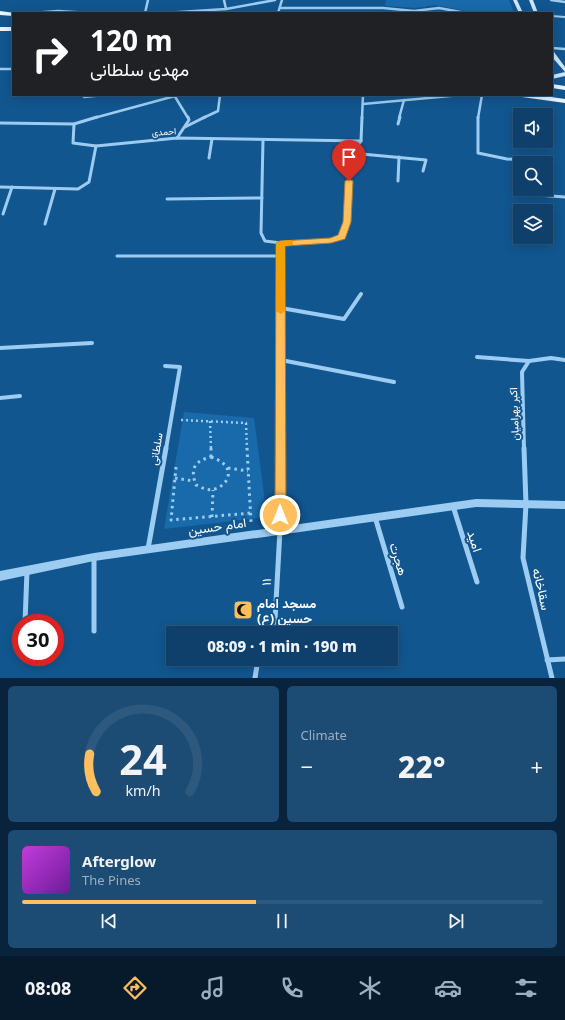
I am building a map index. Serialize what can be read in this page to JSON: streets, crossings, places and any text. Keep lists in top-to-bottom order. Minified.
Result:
{"streets":{"street":["احمدی","اکبر بهرامیان","سلطانی","امام حسین","امید","هجرت","۱۱","سقاخانه"]},"crossings":[["اکبر بهرامیان","امام حسین"],["اکبر بهرامیان","سقاخانه"],["سلطانی","امام حسین"],["امام حسین","امید"],["امام حسین","هجرت"],["امام حسین","۱۱"],["امام حسین","سقاخانه"]],"places":{"mosque":["مسجد امام حسین (ع)"]},"page":{"turn":["120 m","مهدی سلطانی"],"limit":"30","trip":"08:09 · 1 min · 190 m","tile":"Climate","heat":["−","22°","+"],"song":["Afterglow","The Pines"],"tabs":"08:08","gauge":["24","km/h"]}}
